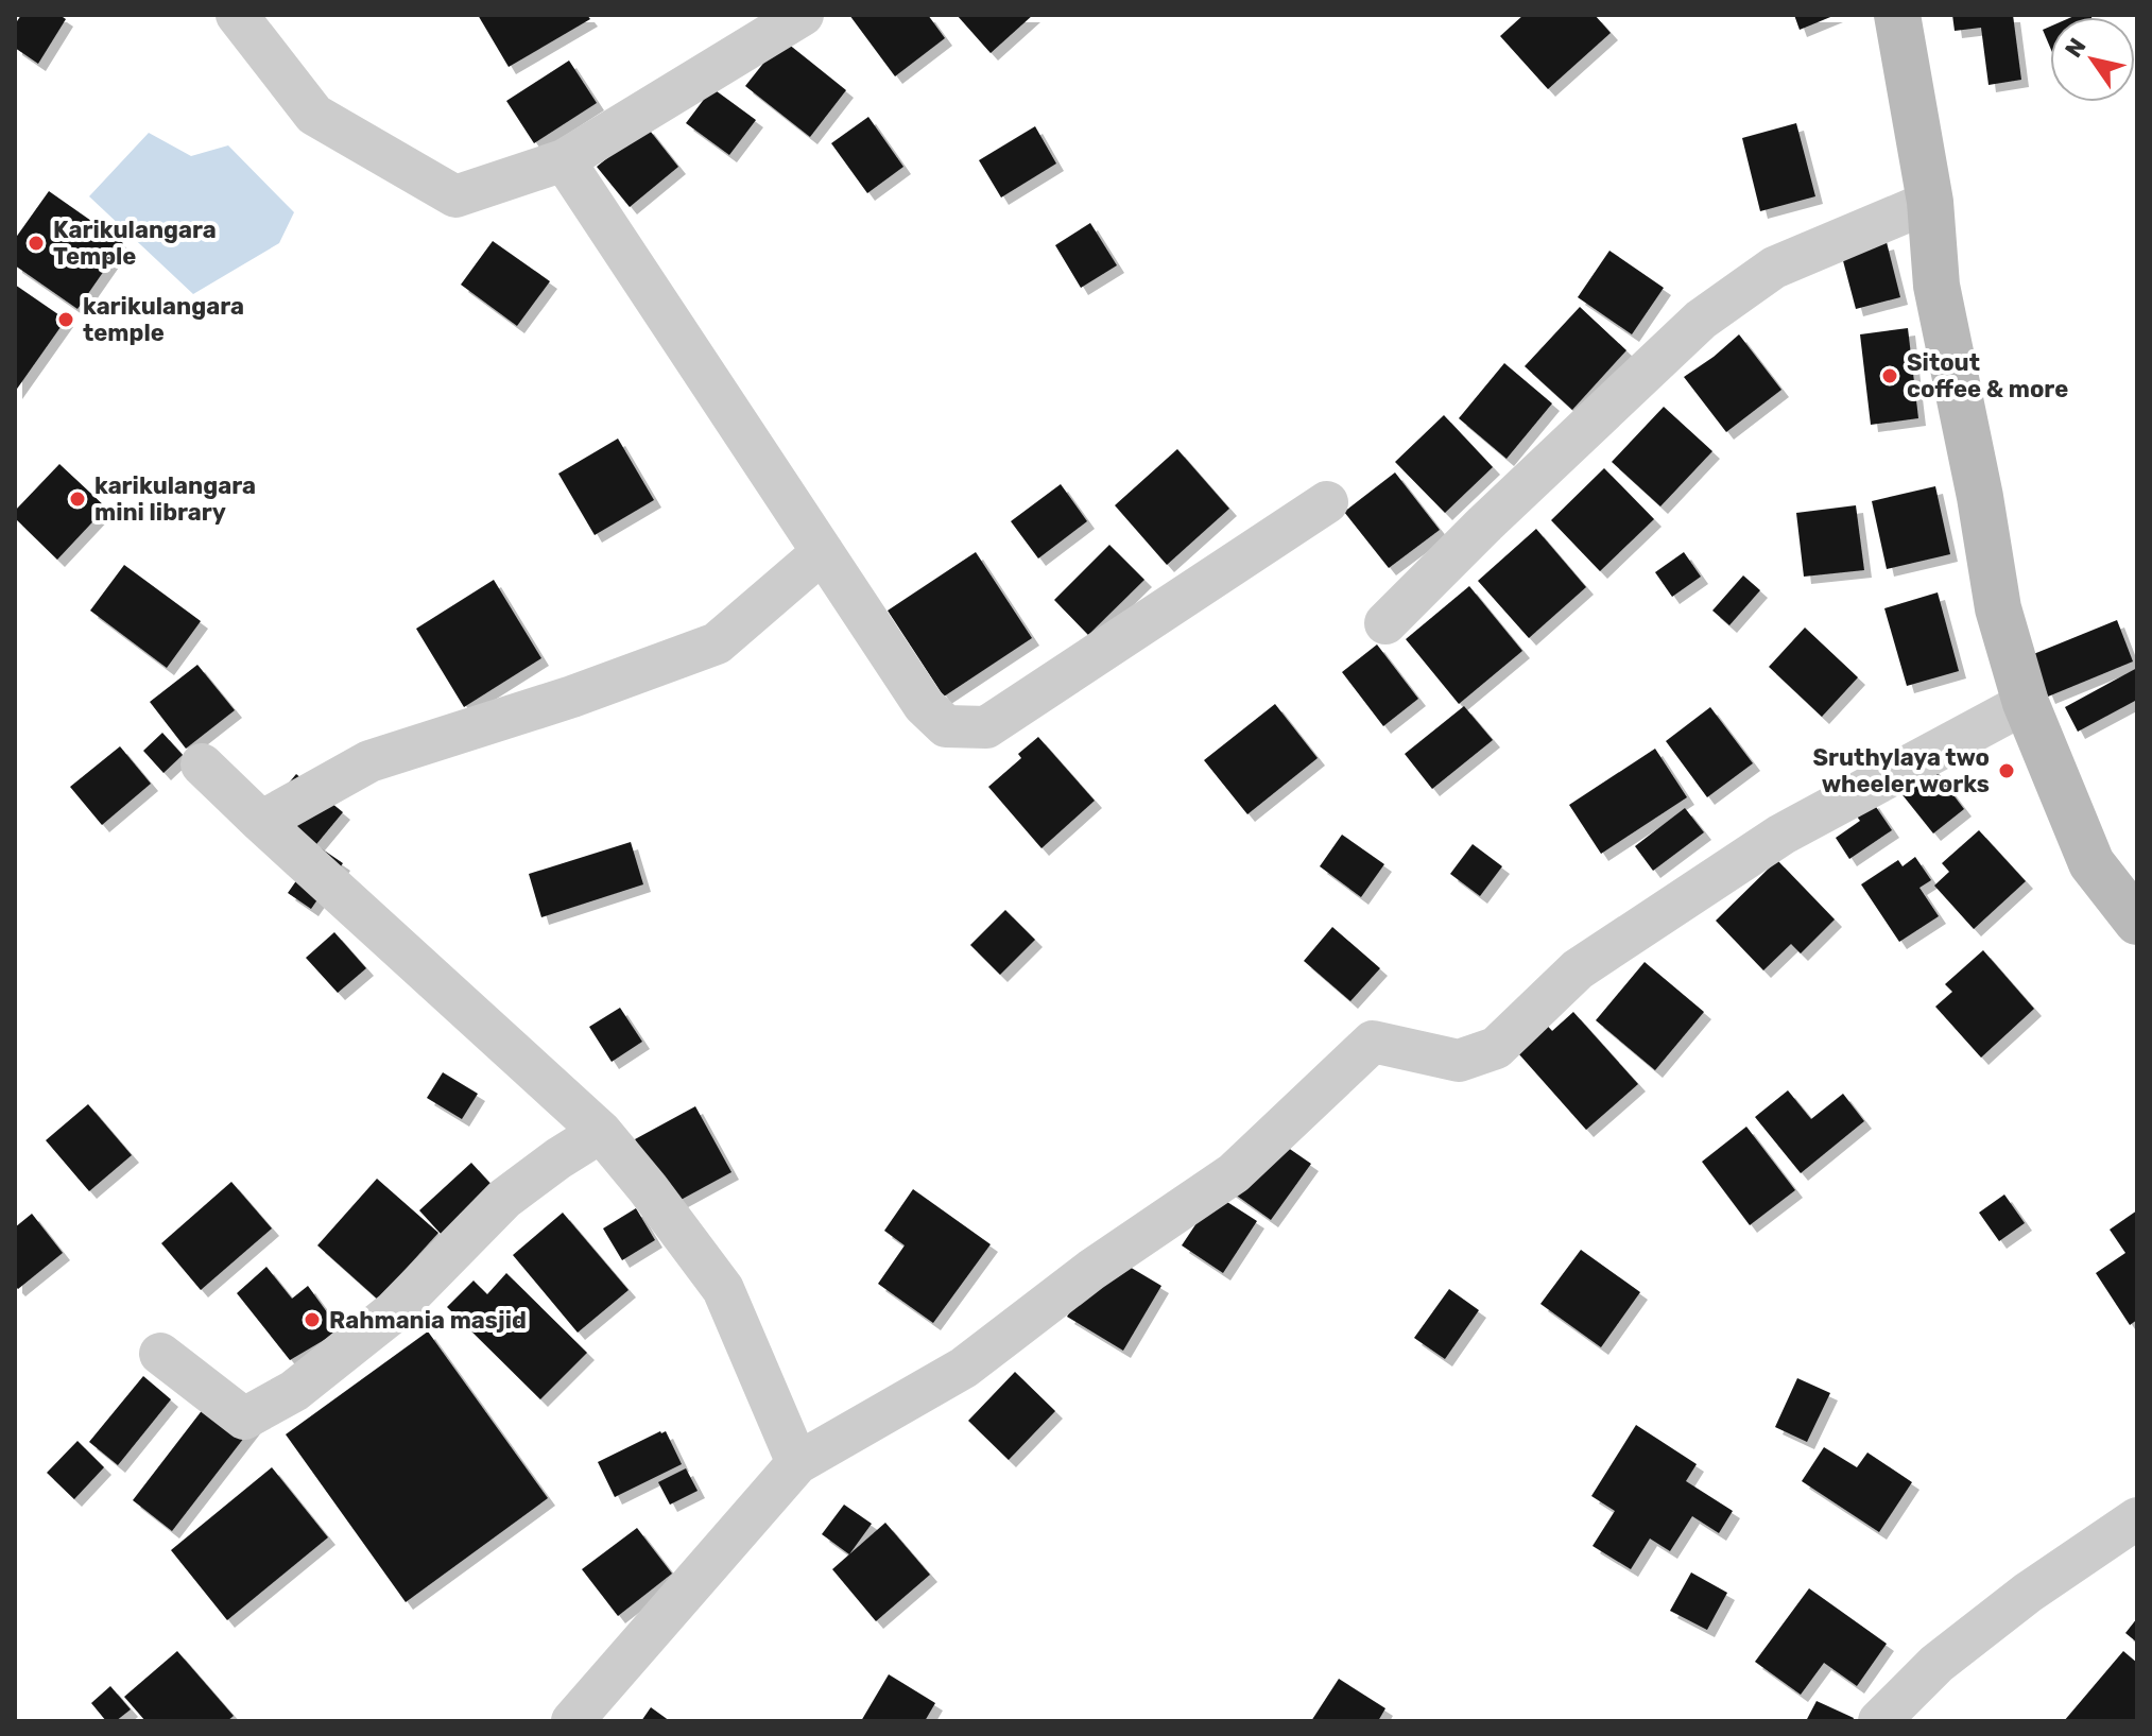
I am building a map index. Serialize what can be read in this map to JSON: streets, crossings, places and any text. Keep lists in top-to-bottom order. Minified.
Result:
{"places":["Karikulangara Temple","karikulangara temple","Sitout coffee & more","karikulangara mini library","Sruthylaya two wheeler works","Rahmania masjid"],"north":"top left"}
